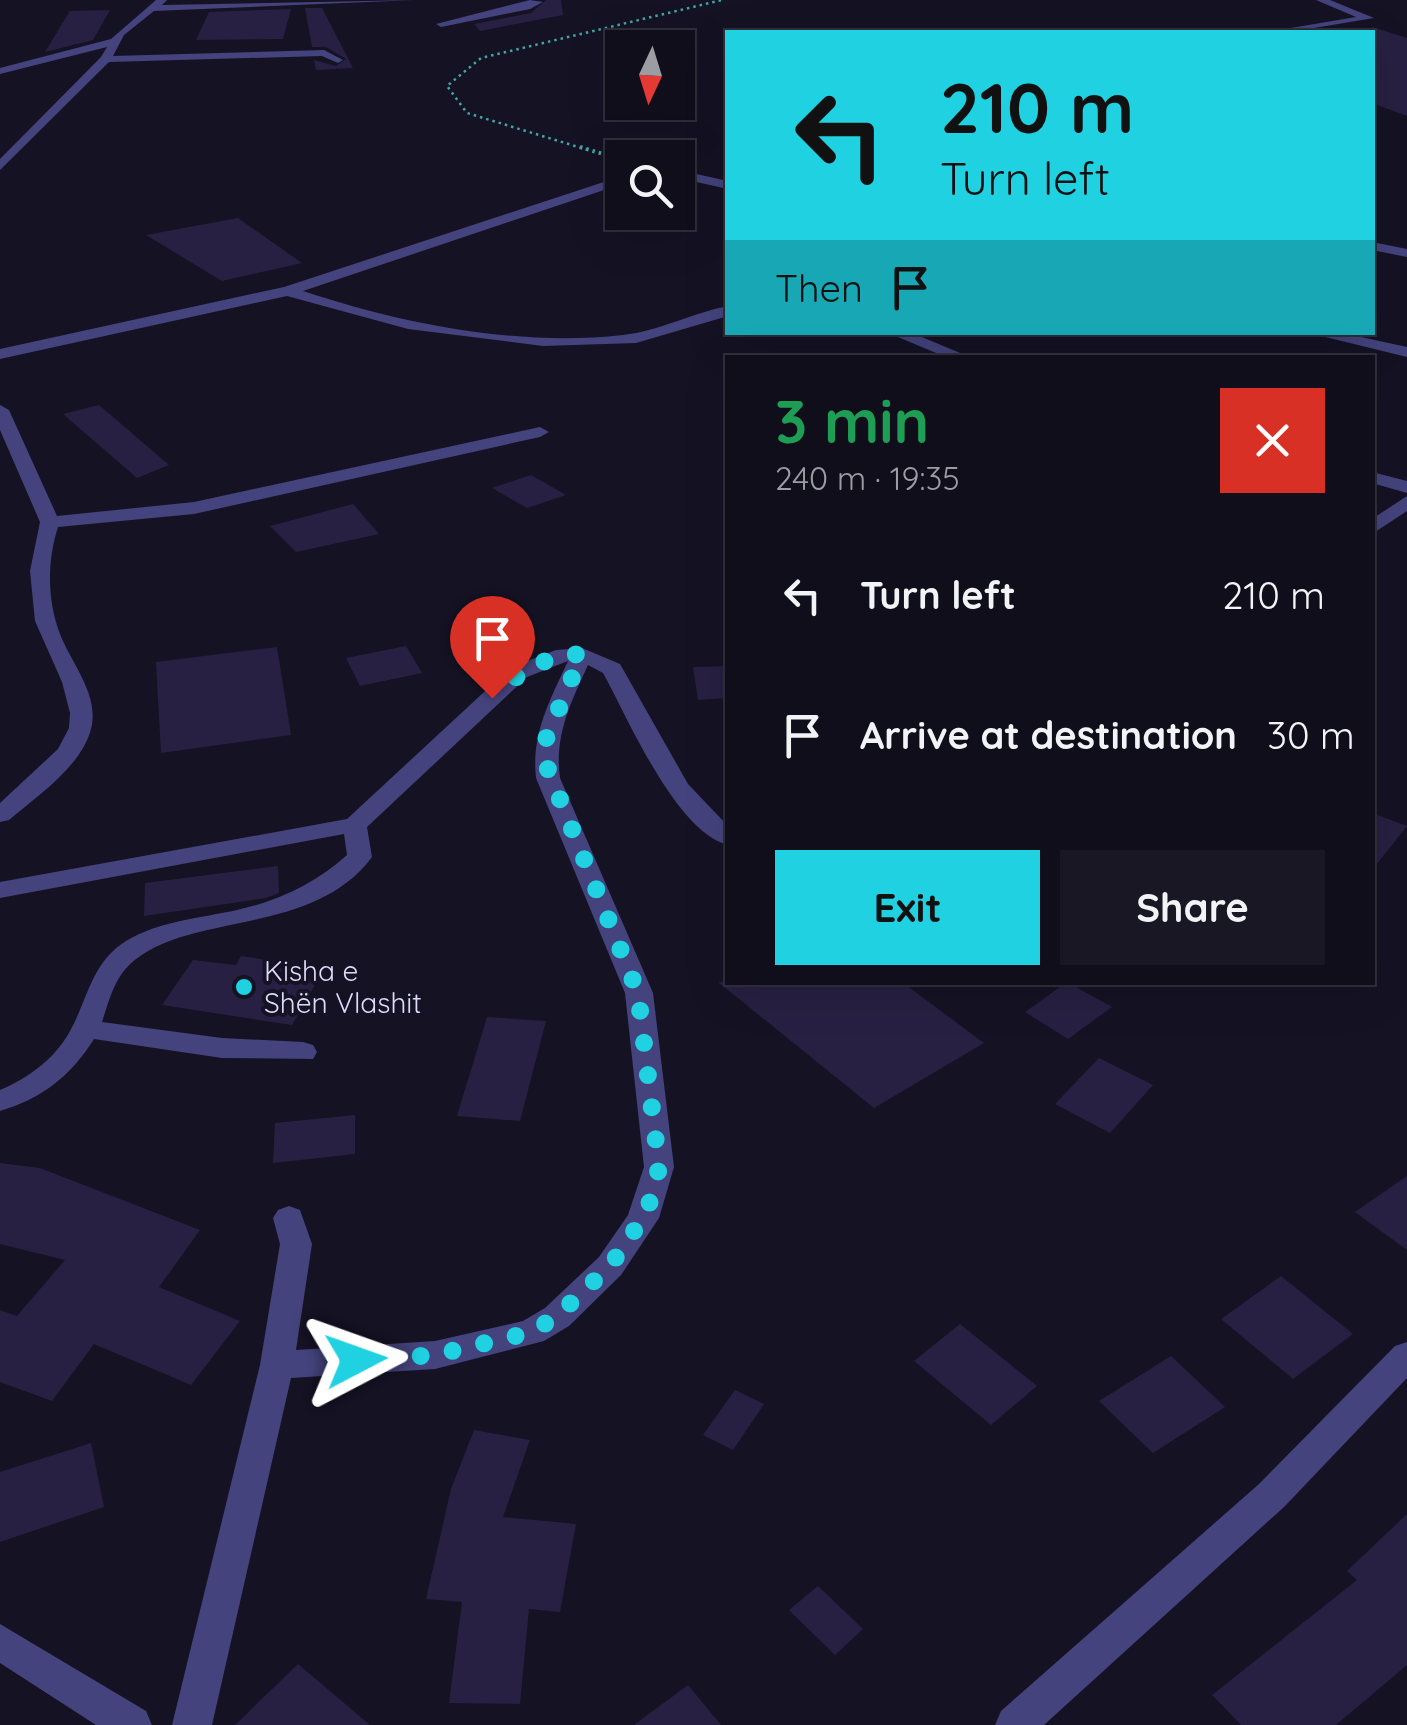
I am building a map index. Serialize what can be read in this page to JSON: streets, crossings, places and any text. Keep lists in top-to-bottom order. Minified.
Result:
{"places":["Kisha e Shën Vlashit"],"north":"bottom","page":{"turn":["210 m","Turn left"],"then":"Then","heading":["3 min","240 m · 19:35"],"list":[{"name":"Turn left","value":"210 m"},{"name":"Arrive at destination","value":"30 m"}],"buttons":["Exit","Share"]}}
